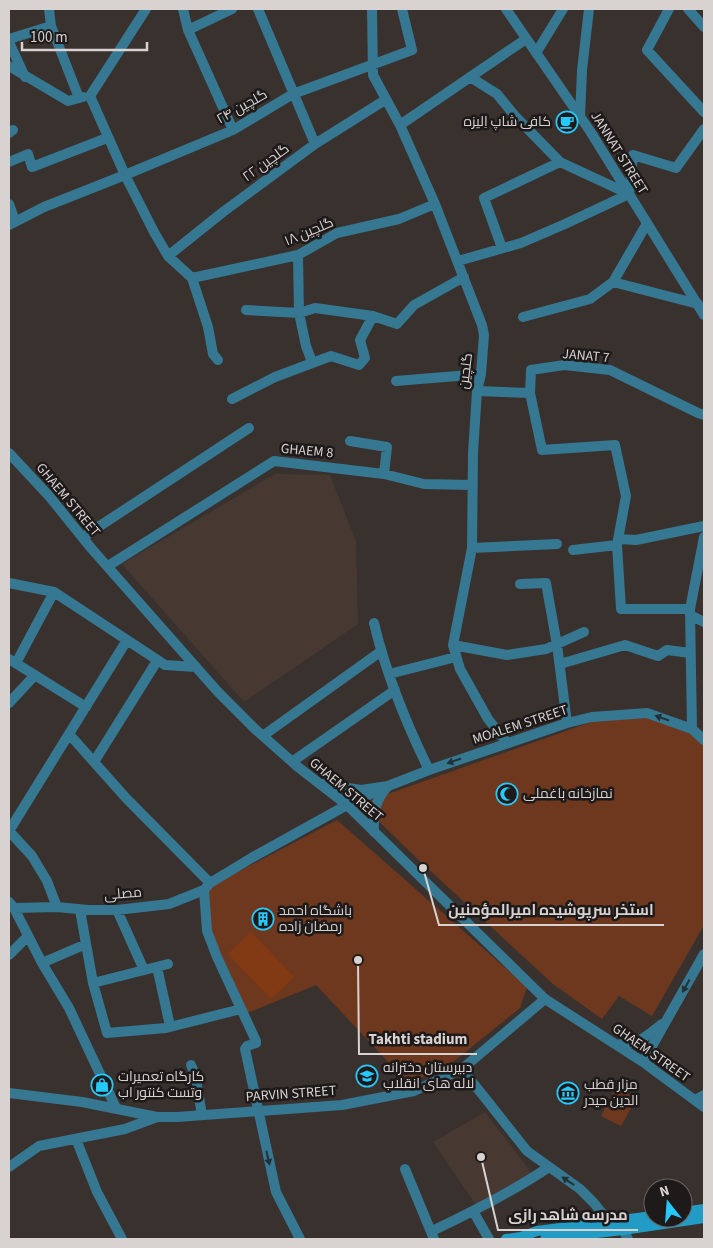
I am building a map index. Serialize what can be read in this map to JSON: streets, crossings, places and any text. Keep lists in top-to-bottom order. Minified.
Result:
{"streets":{"street":["گلچین ۲۴","JANNAT STREET","گلچین ۲۲","گلچین ۱۸","JANAT 7","گلچین","GHAEM 8","GHAEM STREET","MOALEM STREET","مصلی","PARVIN STREET"]},"crossings":[["گلچین ۲۴","گلچین"],["گلچین ۲۲","گلچین"],["گلچین ۱۸","گلچین"],["گلچین","GHAEM 8"],["گلچین","MOALEM STREET"],["GHAEM 8","GHAEM STREET"],["GHAEM STREET","MOALEM STREET"],["GHAEM STREET","PARVIN STREET"],["MOALEM STREET","مصلی"],["مصلی","PARVIN STREET"]],"places":{"cafe":["کافی شاپ اِلیزه"],"mosque":["نمازخانه باغملی"],"other":["استخر سرپوشیده امیرالمؤمنین","Takhti stadium","مدرسه شاهد رازی"],"building":["باشگاه احمد رمضان زاده"],"school or university":["دبیرستان دخترانه لاله های انقلاب"],"shop":["کارگاه تعمیرات وتست کنتور اب"],"museum":["مزار قطب الدین حیدر"]},"scale_bar":"100 m","north":"top"}
